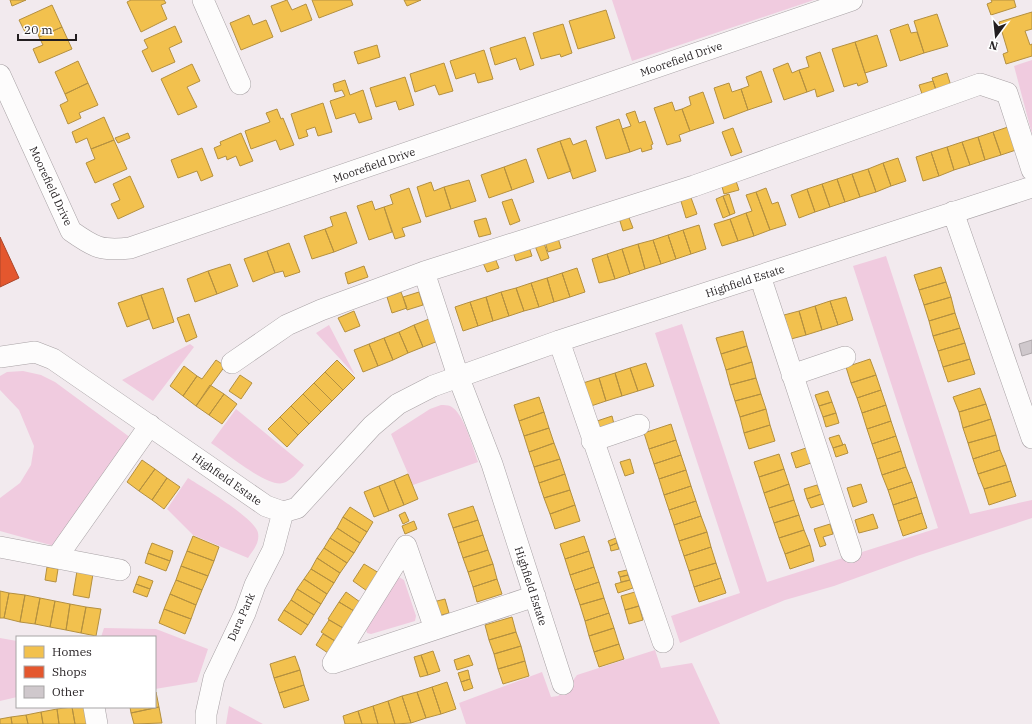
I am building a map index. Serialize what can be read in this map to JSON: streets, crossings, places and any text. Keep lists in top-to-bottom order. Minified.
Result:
{"streets":{"street":["Moorefield Drive","Highfield Estate","Dara Park"]},"crossings":[["Highfield Estate","Dara Park"]],"legend":["Homes","Shops","Other"],"scale_bar":"20 m","north":"bottom"}
